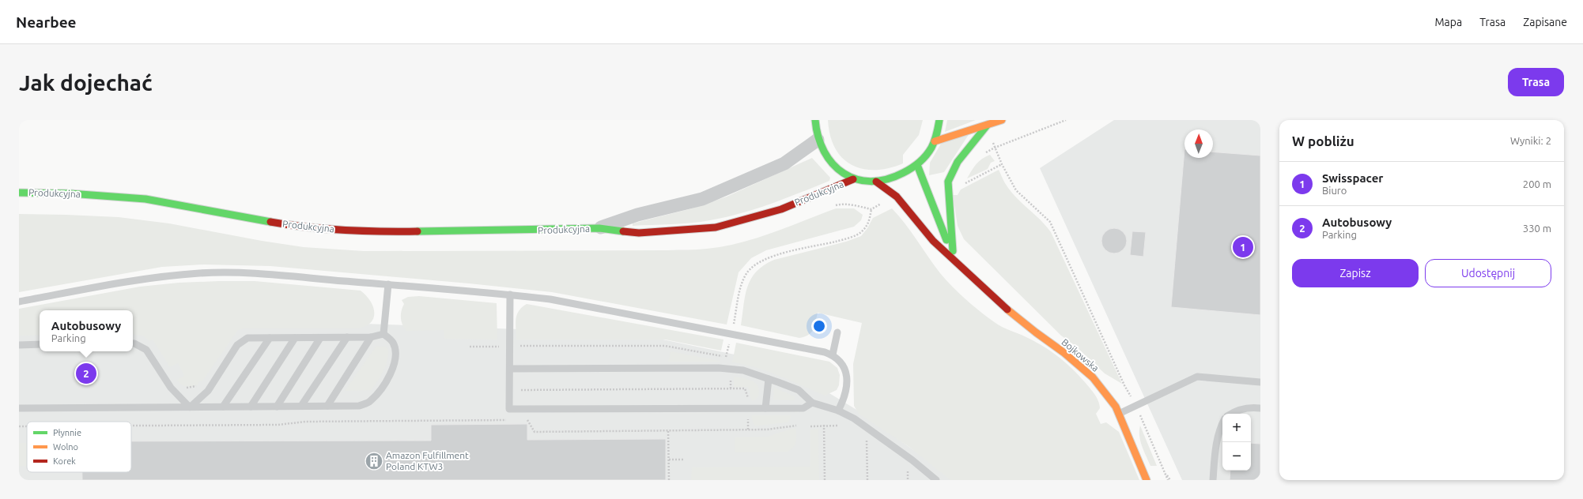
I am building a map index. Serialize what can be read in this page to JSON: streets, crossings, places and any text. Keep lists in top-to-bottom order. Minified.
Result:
{"streets":{"street":["Produkcyjna","Bojkowska"]},"places":{"building":["Amazon Fulfillment Poland KTW3"]},"legend":["Płynnie","Wolno","Korek"],"north":"top","page":{"header":"Nearbee","nav":["Mapa","Trasa","Zapisane"],"buttons":["Trasa",["Zapisz","Udostępnij"]],"title":"Jak dojechać","heading":["W pobliżu","Wyniki: 2"],"list":[{"mark":"1","name":"Swisspacer","note":"Biuro","value":"200 m"},{"mark":"2","name":"Autobusowy","note":"Parking","value":"330 m"}],"pins":["1","2"],"popup":["Autobusowy","Parking"],"map_buttons":["+","−"]}}
